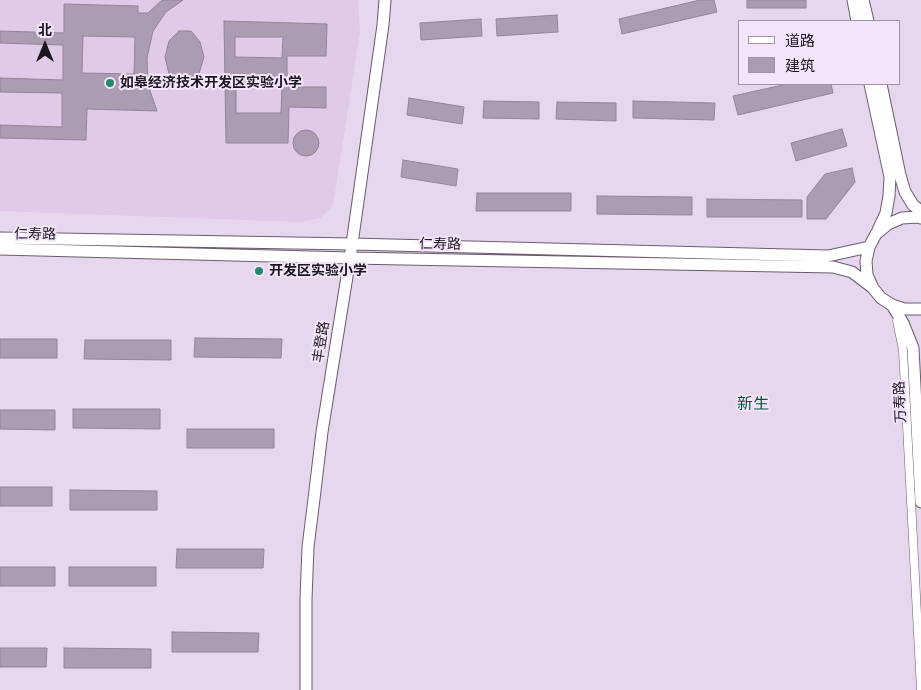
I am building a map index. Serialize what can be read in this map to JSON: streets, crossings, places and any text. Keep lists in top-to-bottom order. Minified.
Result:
{"streets":{"main road":["仁寿路","丰登路","万寿路"]},"crossings":[["仁寿路","丰登路"],["仁寿路","万寿路"]],"districts":["新生"],"places":["如皋经济技术开发区实验小学","开发区实验小学"],"legend":["道路","建筑"],"north":"top"}
